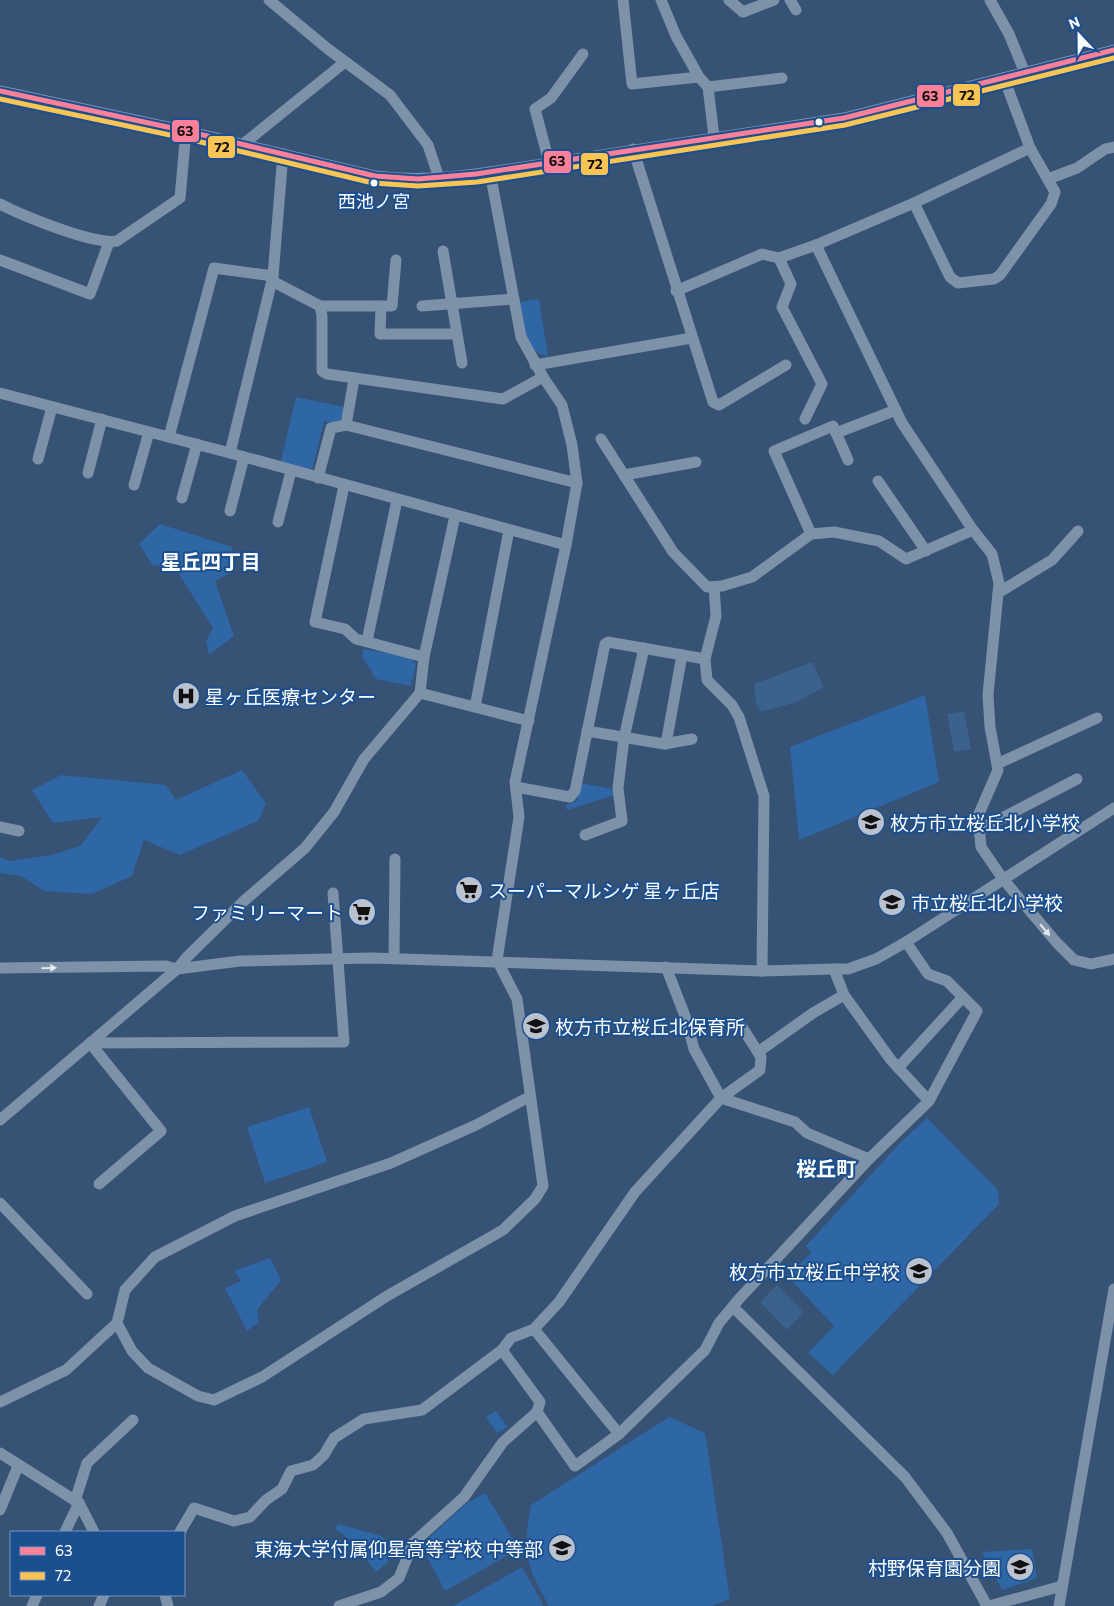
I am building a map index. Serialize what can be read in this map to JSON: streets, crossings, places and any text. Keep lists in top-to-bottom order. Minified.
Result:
{"districts":["星丘四丁目","桜丘町"],"places":{"other":["西池ノ宮"],"hospital":["星ヶ丘医療センター"],"school or university":["枚方市立桜丘北小学校","市立桜丘北小学校","枚方市立桜丘北保育所","枚方市立桜丘中学校","東海大学付属仰星高等学校 中等部","村野保育園分園"],"supermarket":["スーパーマルシゲ 星ヶ丘店","ファミリーマート"]},"lines":["transit line 63","transit line 72"],"legend":["63","72"],"north":"top"}
